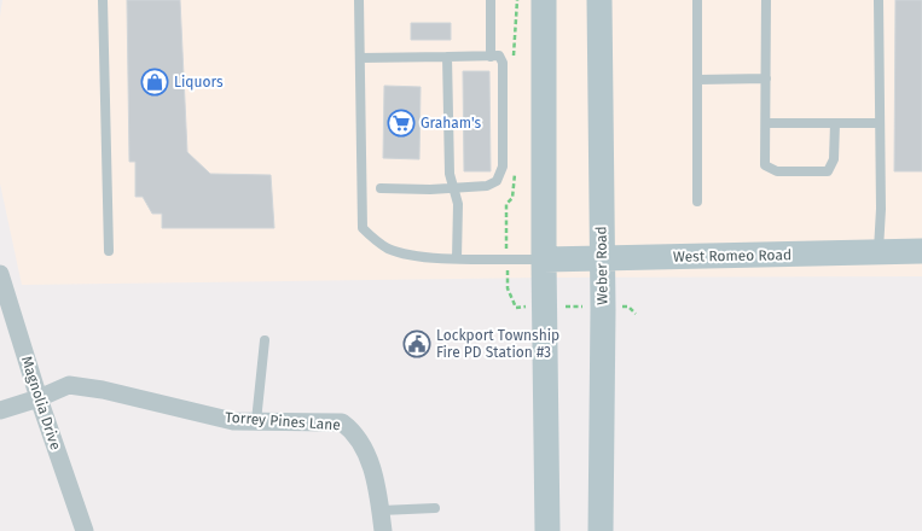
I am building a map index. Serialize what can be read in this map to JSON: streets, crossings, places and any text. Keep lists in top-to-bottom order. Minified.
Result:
{"streets":{"main road":["West Romeo Road","Weber Road"],"street":["Magnolia Drive","Torrey Pines Lane"]},"crossings":[["West Romeo Road","Weber Road"],["Magnolia Drive","Torrey Pines Lane"]],"places":{"shop":["Liquors"],"supermarket":["Graham's"],"public building":["Lockport Township Fire PD Station #3"]}}
